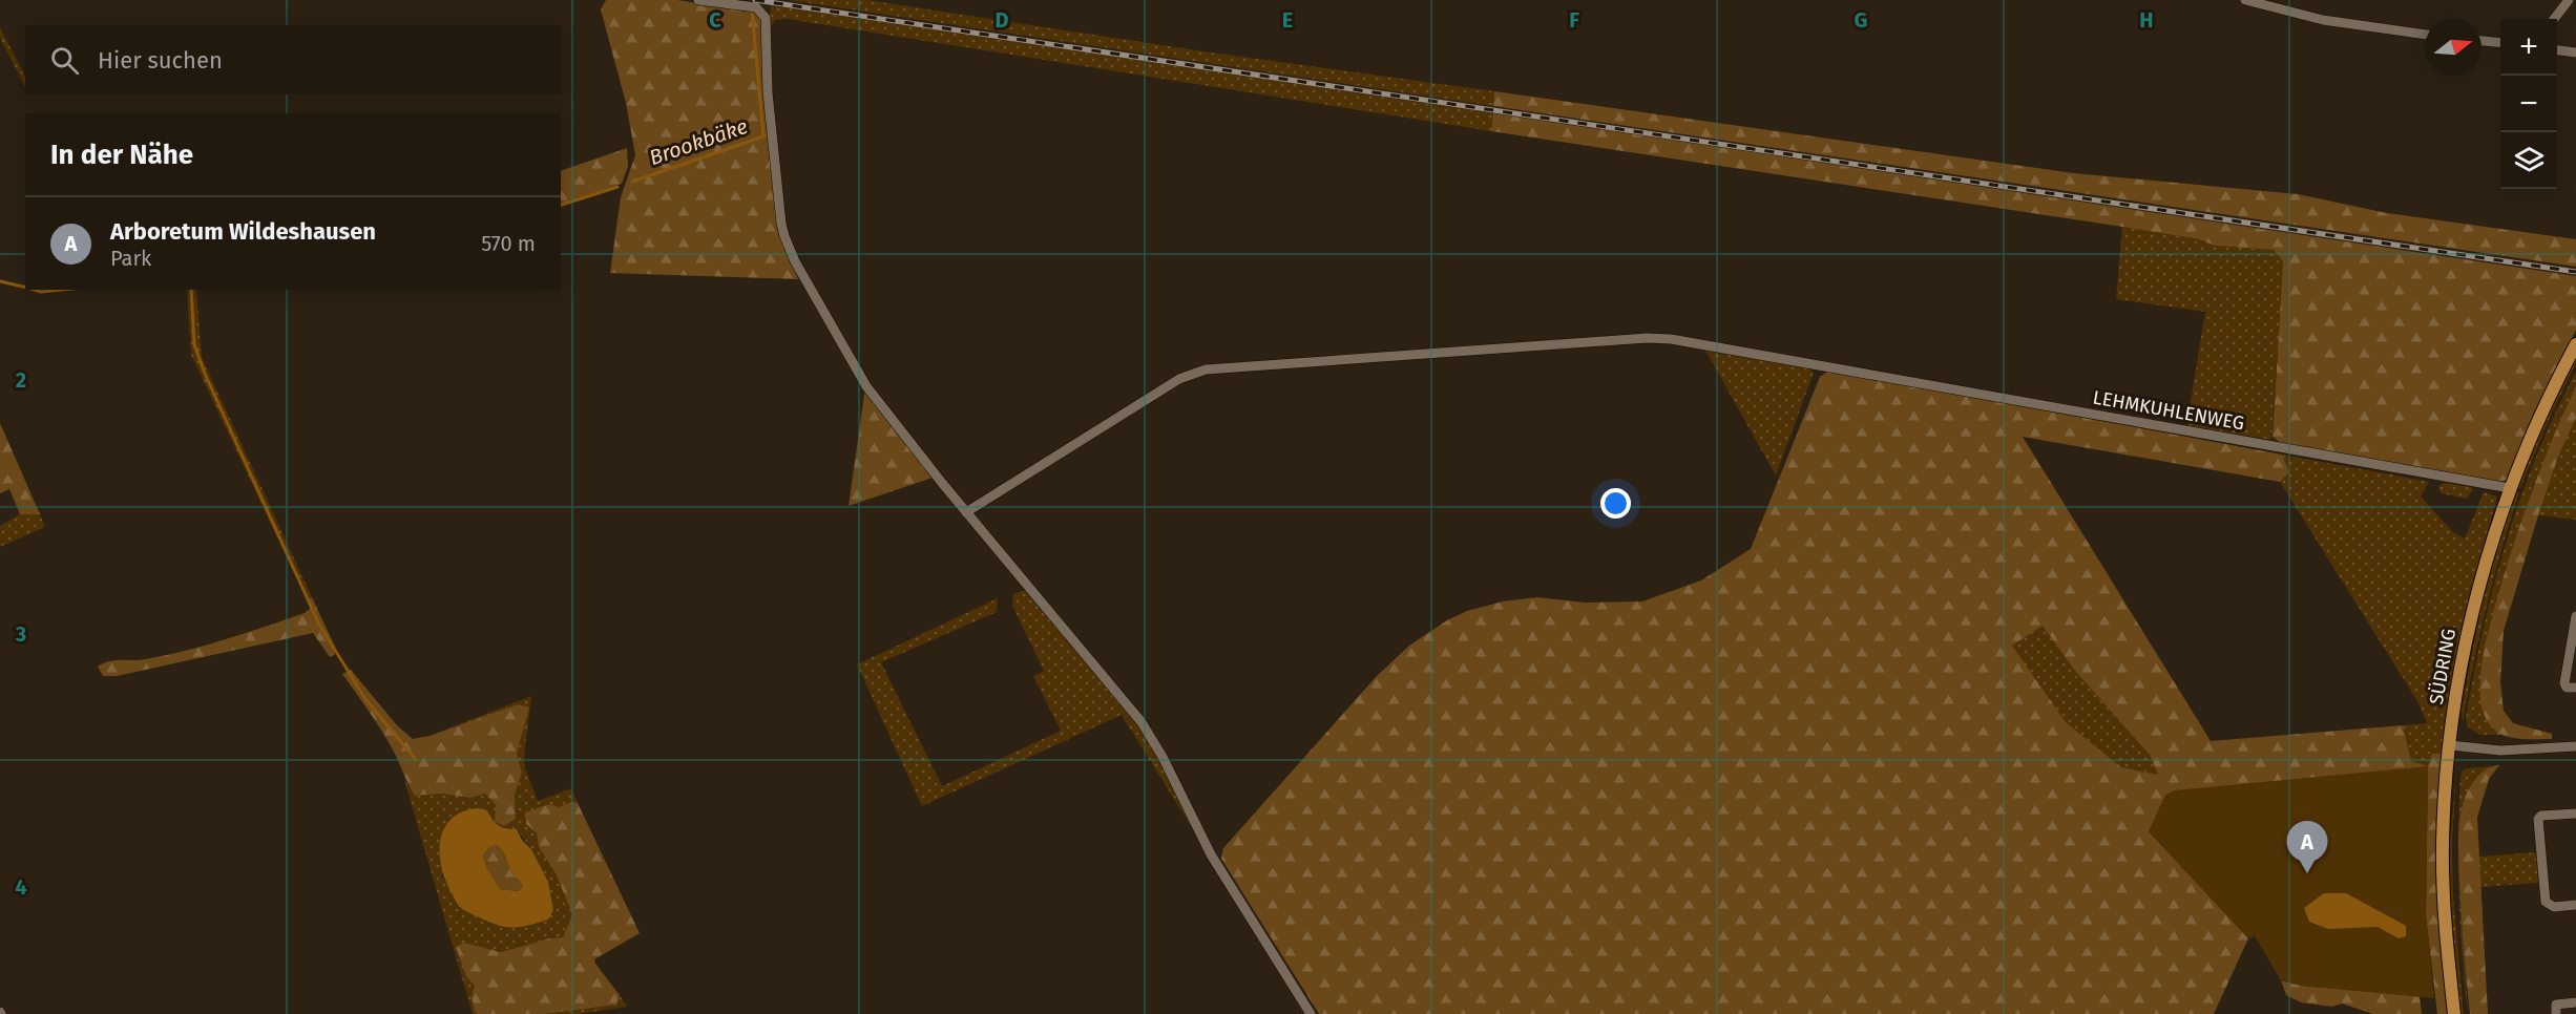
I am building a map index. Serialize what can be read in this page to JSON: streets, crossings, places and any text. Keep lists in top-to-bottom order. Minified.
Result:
{"streets":{"main road":["SÜDRING"],"street":["LEHMKUHLENWEG"]},"crossings":[["LEHMKUHLENWEG","SÜDRING"]],"water":["Brookbäke"],"north":"right","page":{"map_buttons":["+","−"],"search":"Hier suchen","heading":"In der Nähe","list":[{"mark":"A","name":"Arboretum Wildeshausen","note":"Park","value":"570 m"}],"pins":"A"},"grid":{"columns":["C","D","E","F","G","H"],"rows":["2","3","4"]}}
